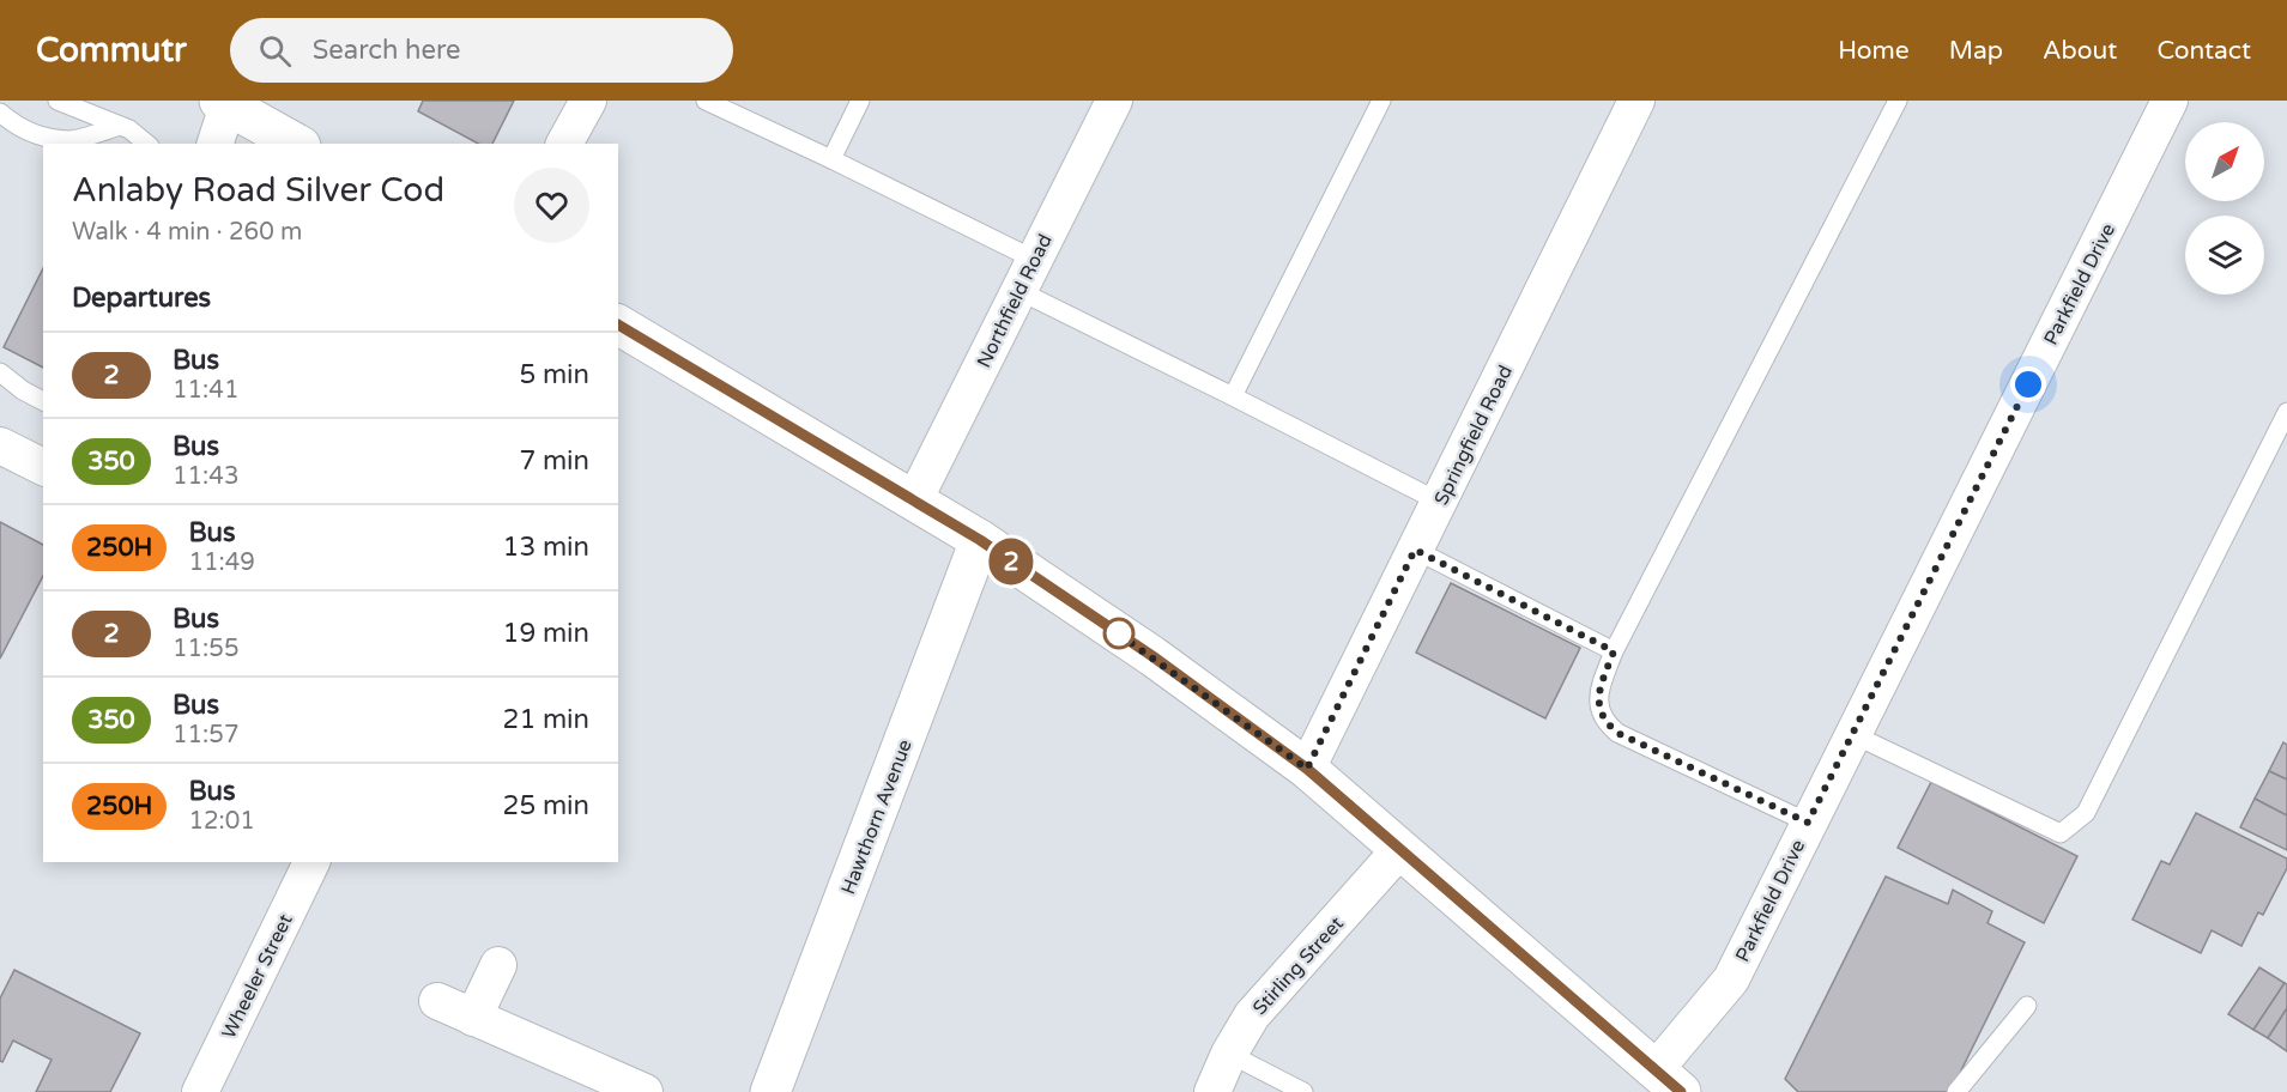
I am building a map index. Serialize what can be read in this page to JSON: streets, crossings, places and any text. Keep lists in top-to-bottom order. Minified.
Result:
{"streets":{"main road":["Hawthorn Avenue"],"street":["Parkfield Drive","Northfield Road","Springfield Road","Stirling Street","Wheeler Street"]},"lines":["bus line 2"],"north":"top right","page":{"header":"Commutr","search":"Search here","nav":["Home","Map","About","Contact"],"on_map":"2","heading":[["Anlaby Road Silver Cod","Walk · 4 min · 260 m"],"Departures"],"list":[{"mark":"2","name":"Bus","note":"11:41","value":"5 min"},{"mark":"350","name":"Bus","note":"11:43","value":"7 min"},{"mark":"250H","name":"Bus","note":"11:49","value":"13 min"},{"mark":"2","name":"Bus","note":"11:55","value":"19 min"},{"mark":"350","name":"Bus","note":"11:57","value":"21 min"},{"mark":"250H","name":"Bus","note":"12:01","value":"25 min"}]}}
